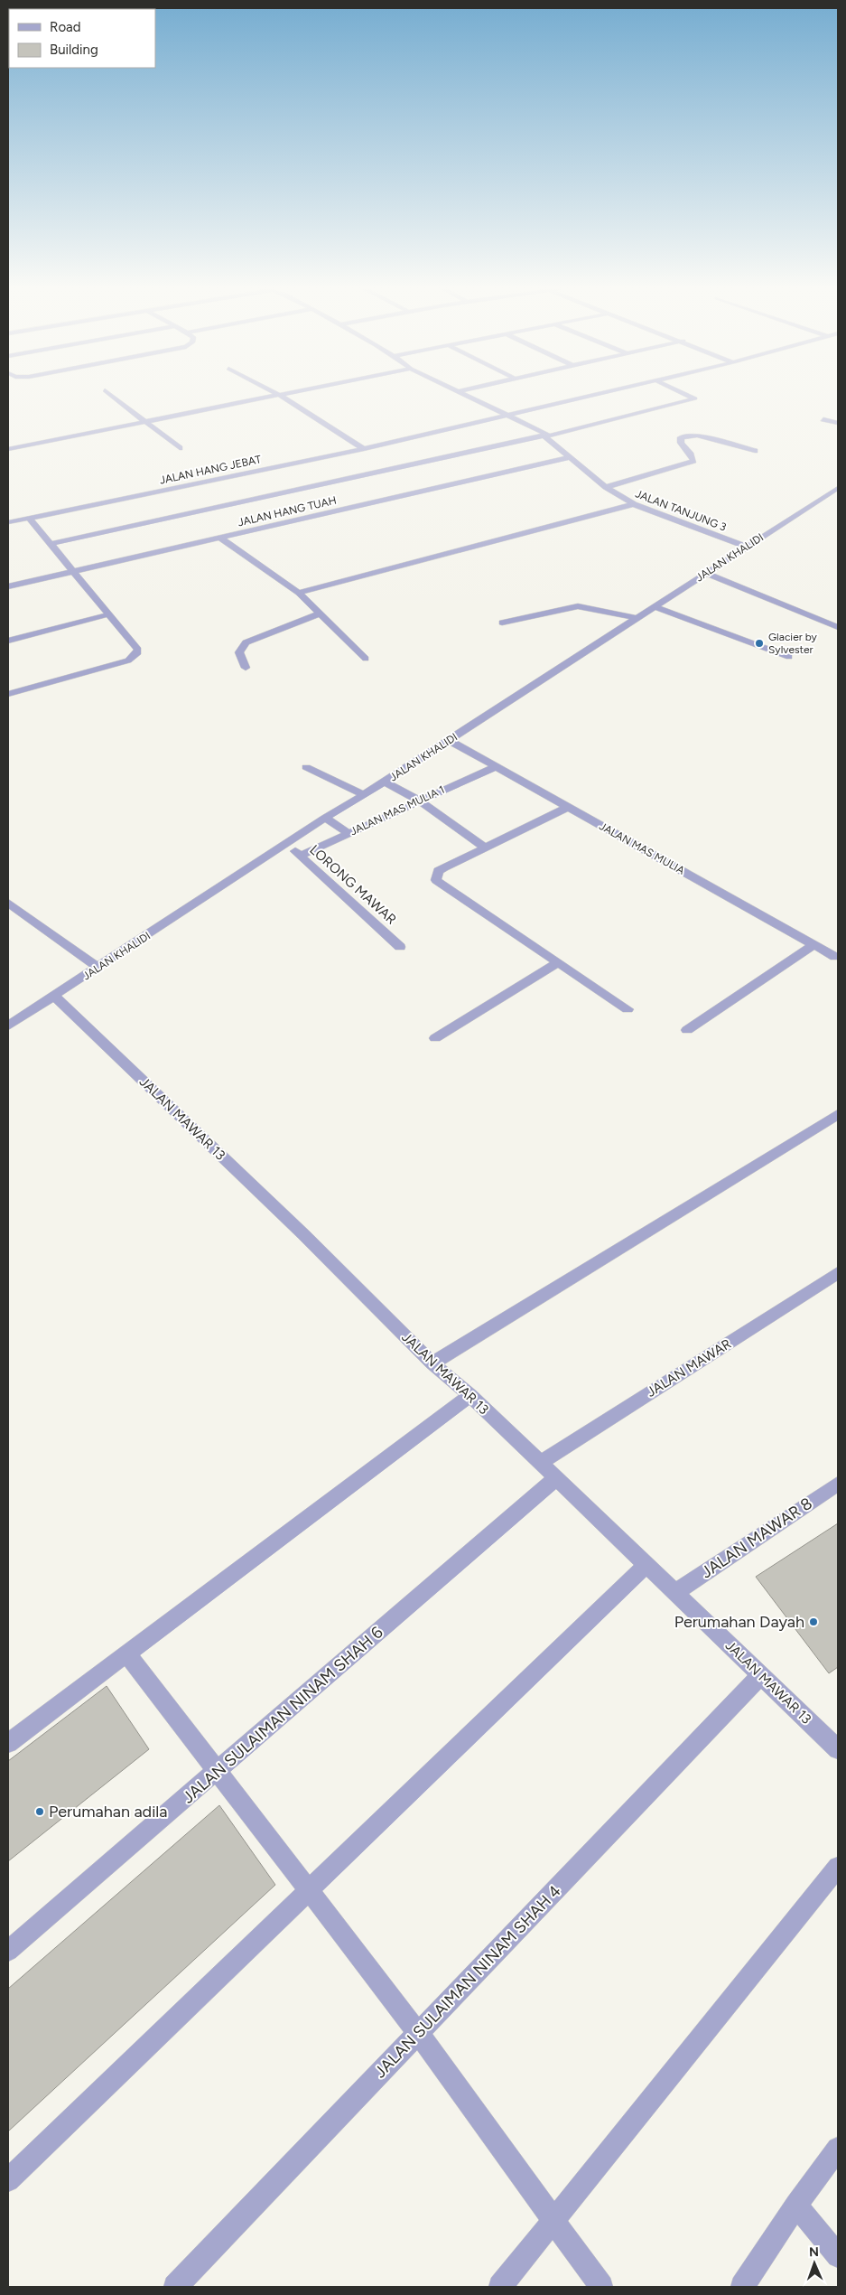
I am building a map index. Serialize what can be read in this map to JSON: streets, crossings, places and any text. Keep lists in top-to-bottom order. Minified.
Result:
{"streets":{"street":["JALAN HANG JEBAT","JALAN TANJUNG 3","JALAN HANG TUAH","JALAN KHALIDI","JALAN MAS MULIA 1","JALAN MAS MULIA","LORONG MAWAR","JALAN MAWAR 13","JALAN MAWAR","JALAN MAWAR 8","JALAN SULAIMAN NINAM SHAH 6","JALAN SULAIMAN NINAM SHAH 4"]},"crossings":[["JALAN HANG JEBAT","JALAN TANJUNG 3"],["JALAN TANJUNG 3","JALAN HANG TUAH"],["JALAN TANJUNG 3","JALAN KHALIDI"],["JALAN KHALIDI","JALAN MAS MULIA"],["JALAN KHALIDI","LORONG MAWAR"],["JALAN KHALIDI","JALAN MAWAR 13"],["JALAN MAS MULIA 1","JALAN MAS MULIA"],["JALAN MAS MULIA 1","LORONG MAWAR"],["JALAN MAWAR 13","JALAN MAWAR"],["JALAN MAWAR 13","JALAN MAWAR 8"],["JALAN MAWAR 13","JALAN SULAIMAN NINAM SHAH 6"],["JALAN MAWAR 13","JALAN SULAIMAN NINAM SHAH 4"]],"places":["Glacier by Sylvester","Perumahan Dayah","Perumahan adila"],"legend":["Road","Building"],"north":"top"}
